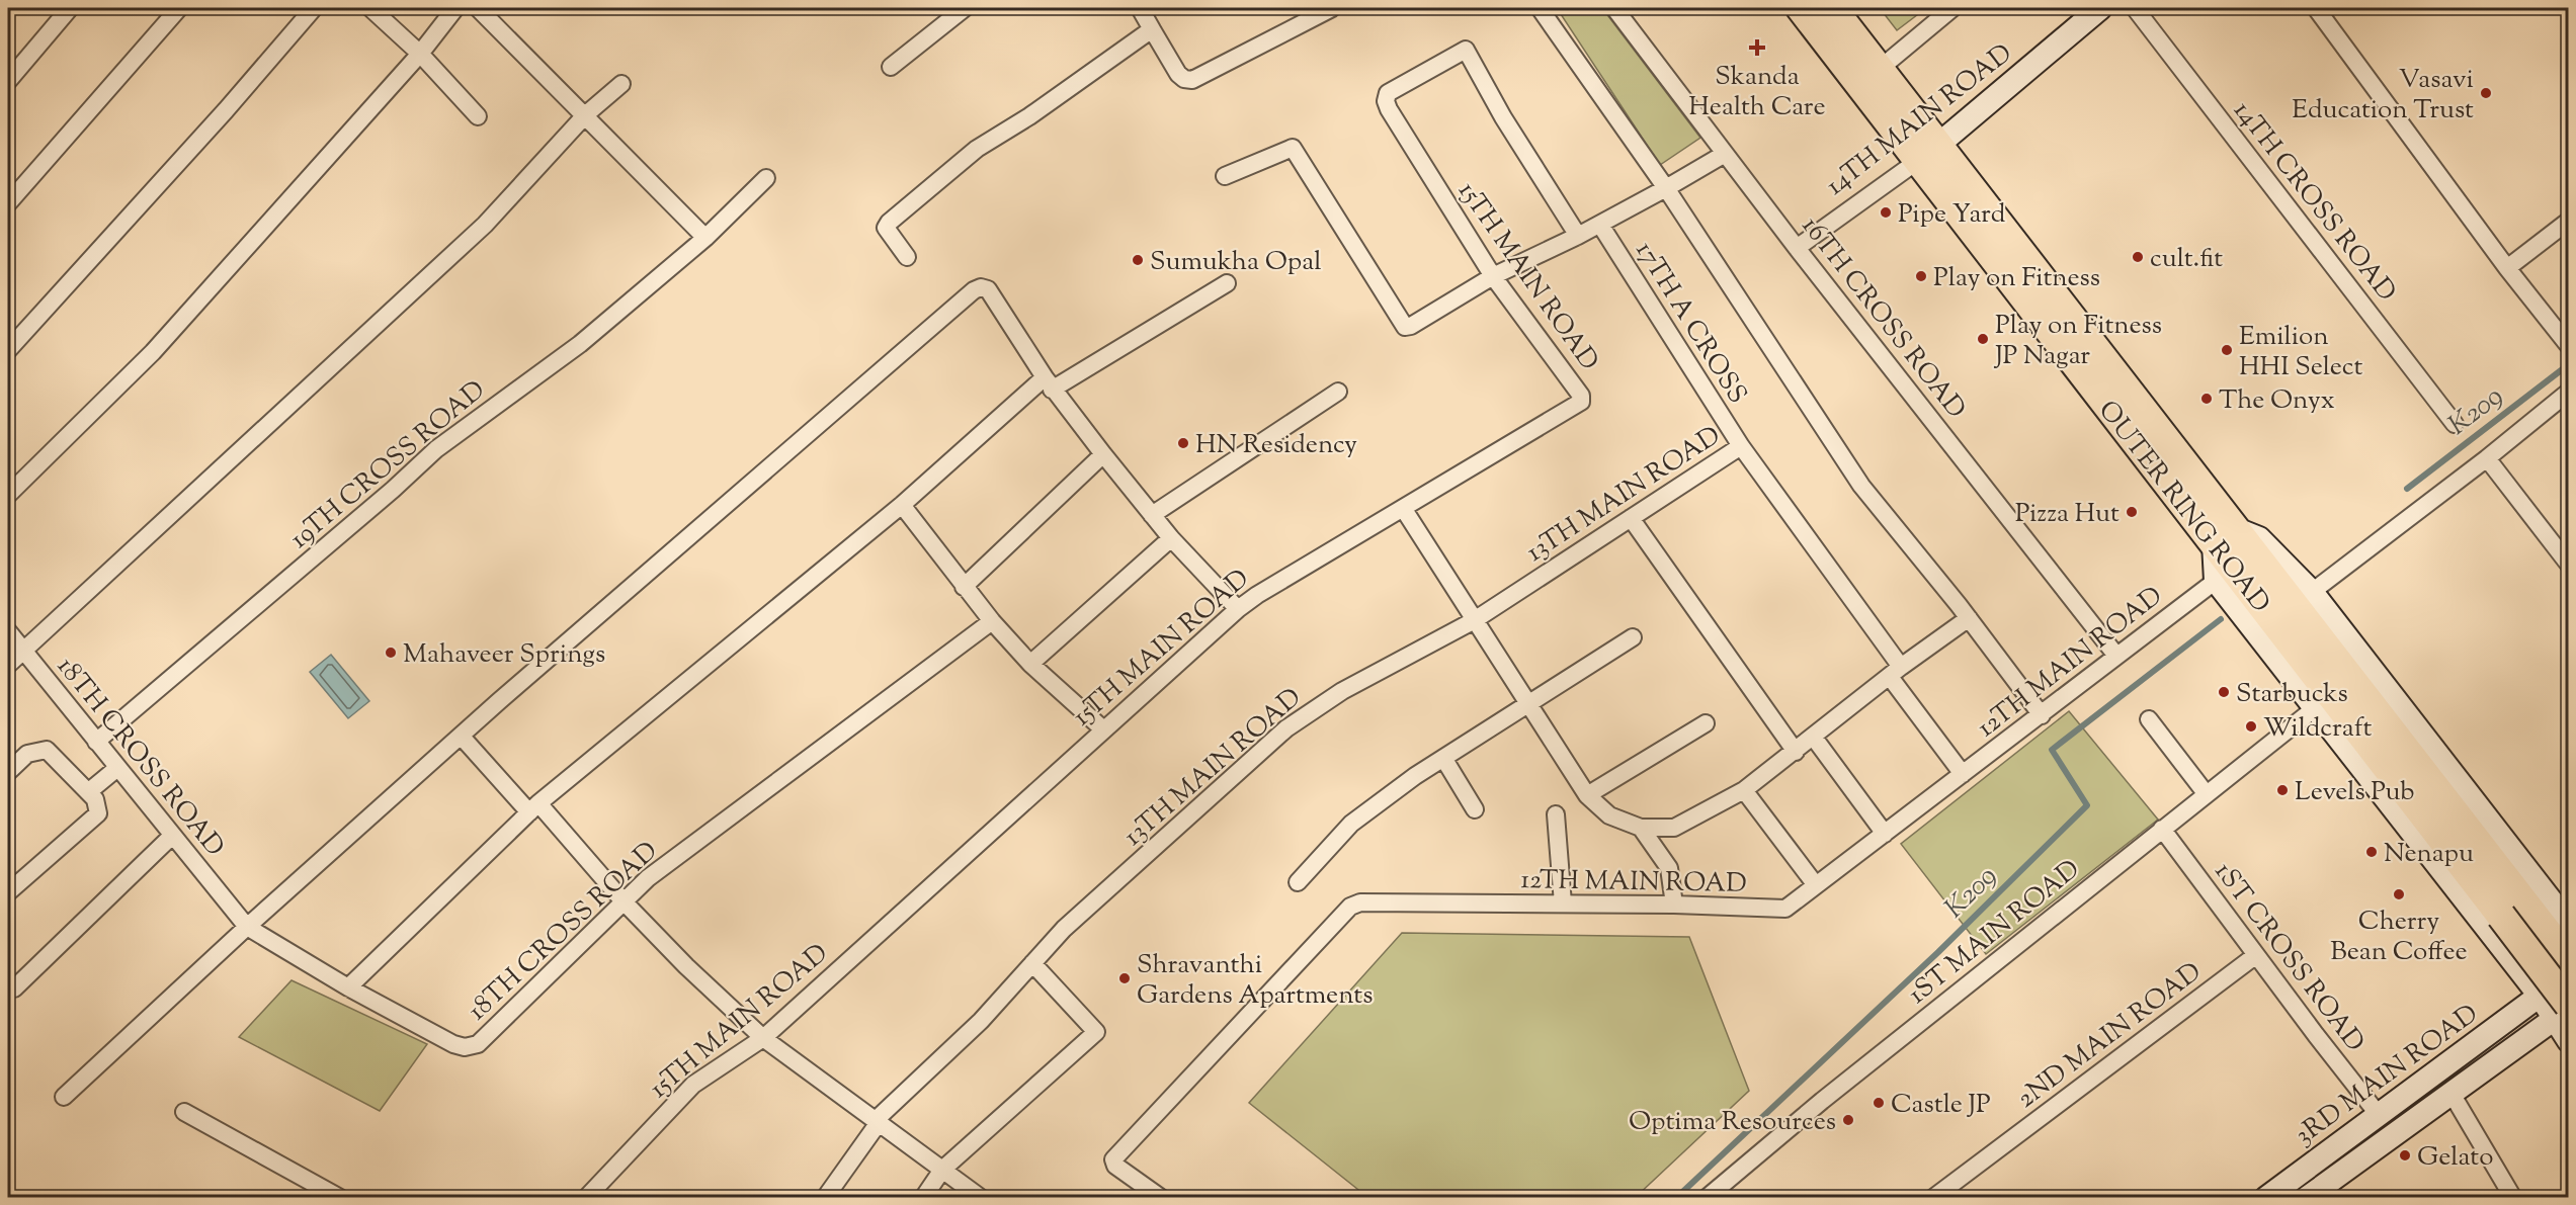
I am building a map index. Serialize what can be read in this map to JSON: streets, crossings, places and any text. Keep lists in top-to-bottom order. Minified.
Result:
{"streets":{"highway":["OUTER RING ROAD"],"main road":["14TH MAIN ROAD","3RD MAIN ROAD"],"street":["14TH CROSS ROAD","15TH MAIN ROAD","16TH CROSS ROAD","17TH A CROSS","19TH CROSS ROAD","13TH MAIN ROAD","12TH MAIN ROAD","18TH CROSS ROAD","1ST MAIN ROAD","1ST CROSS ROAD","2ND MAIN ROAD"]},"crossings":[["14TH MAIN ROAD","16TH CROSS ROAD"],["14TH MAIN ROAD","OUTER RING ROAD"],["16TH CROSS ROAD","12TH MAIN ROAD"],["17TH A CROSS","13TH MAIN ROAD"],["17TH A CROSS","12TH MAIN ROAD"],["19TH CROSS ROAD","18TH CROSS ROAD"],["OUTER RING ROAD","3RD MAIN ROAD"],["1ST MAIN ROAD","1ST CROSS ROAD"],["1ST CROSS ROAD","2ND MAIN ROAD"],["1ST CROSS ROAD","3RD MAIN ROAD"]],"water":["K209"],"places":{"health":["Skanda Health Care"],"other":["Vasavi Education Trust","Pipe Yard","cult.fit","Sumukha Opal","Play on Fitness","Play on Fitness JP Nagar","Emilion HHI Select","The Onyx","HN Residency","Pizza Hut","Mahaveer Springs","Starbucks","Wildcraft","Levels Pub","Nenapu","Cherry Bean Coffee","Shravanthi Gardens Apartments","Castle JP","Optima Resources","Gelato"]}}
